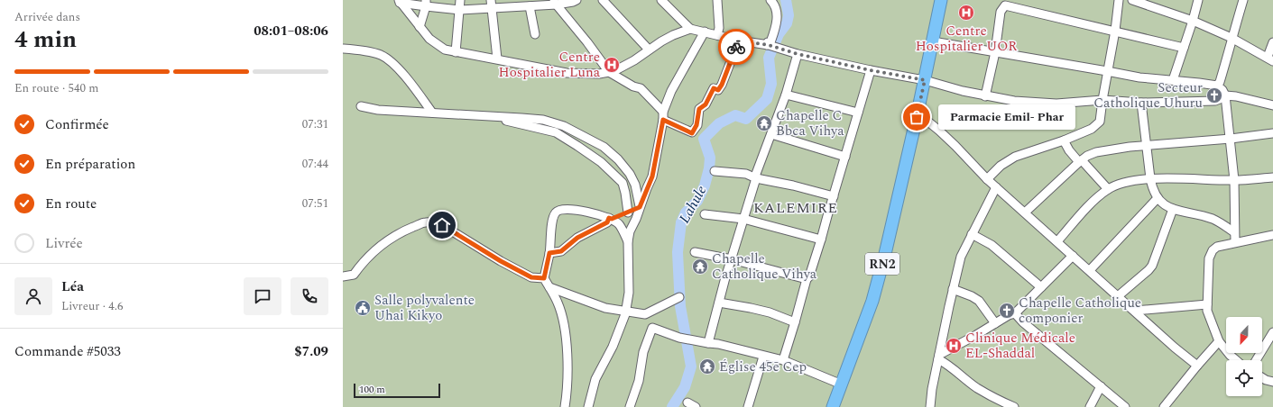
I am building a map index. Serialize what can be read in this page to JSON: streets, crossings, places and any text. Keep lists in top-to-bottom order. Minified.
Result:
{"streets":{"highway":["RN2"]},"districts":["KALEMIRE"],"water":["Lahule"],"places":{"hospital":["Centre Hospitalier UOR","Centre Hospitalier Luna","Clinique Médicale EL-Shaddal"],"church":["Secteur Catholique Uhuru","Chapelle Catholique componier"],"other":["Parmacie Emil- Phar"],"temple":["Chapelle C Bbca Vihya","Chapelle Catholique Vihya","Église 45ē Cep"],"public building":["Salle polyvalente Uhai Kikyo"]},"scale_bar":"100 m","north":"bottom","page":{"heading":["4 min","Arrivée dans","08:01–08:06"],"panel":["Léa","Livreur · 4.6","Commande #5033","$7.09"],"bar":"En route · 540 m","list":[["Confirmée","07:31"],["En préparation","07:44"],["En route","07:51"],"Livrée"],"bubble":"Parmacie Emil- Phar","scale":"100 m"}}
